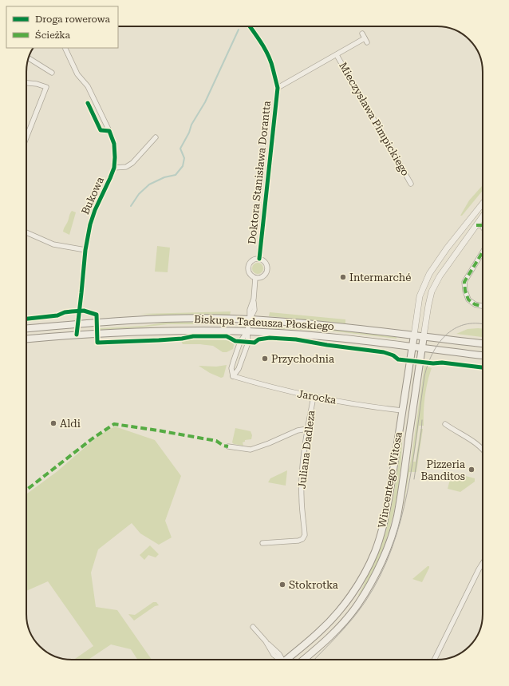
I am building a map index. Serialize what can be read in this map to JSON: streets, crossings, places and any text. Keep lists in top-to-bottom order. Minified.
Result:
{"streets":{"main road":["Biskupa Tadeusza Płoskiego","Wincentego Witosa"],"street":["Mieczysława Pimpickiego","Doktora Stanisława Dorantta","Bukowa","Jarocka","Juliana Dadleza"]},"crossings":[["Mieczysława Pimpickiego","Doktora Stanisława Dorantta"],["Biskupa Tadeusza Płoskiego","Wincentego Witosa"],["Jarocka","Juliana Dadleza"],["Jarocka","Wincentego Witosa"]],"places":["Intermarché","Przychodnia","Aldi","Pizzeria Banditos","Stokrotka"],"legend":["Droga rowerowa","Ścieżka"]}
